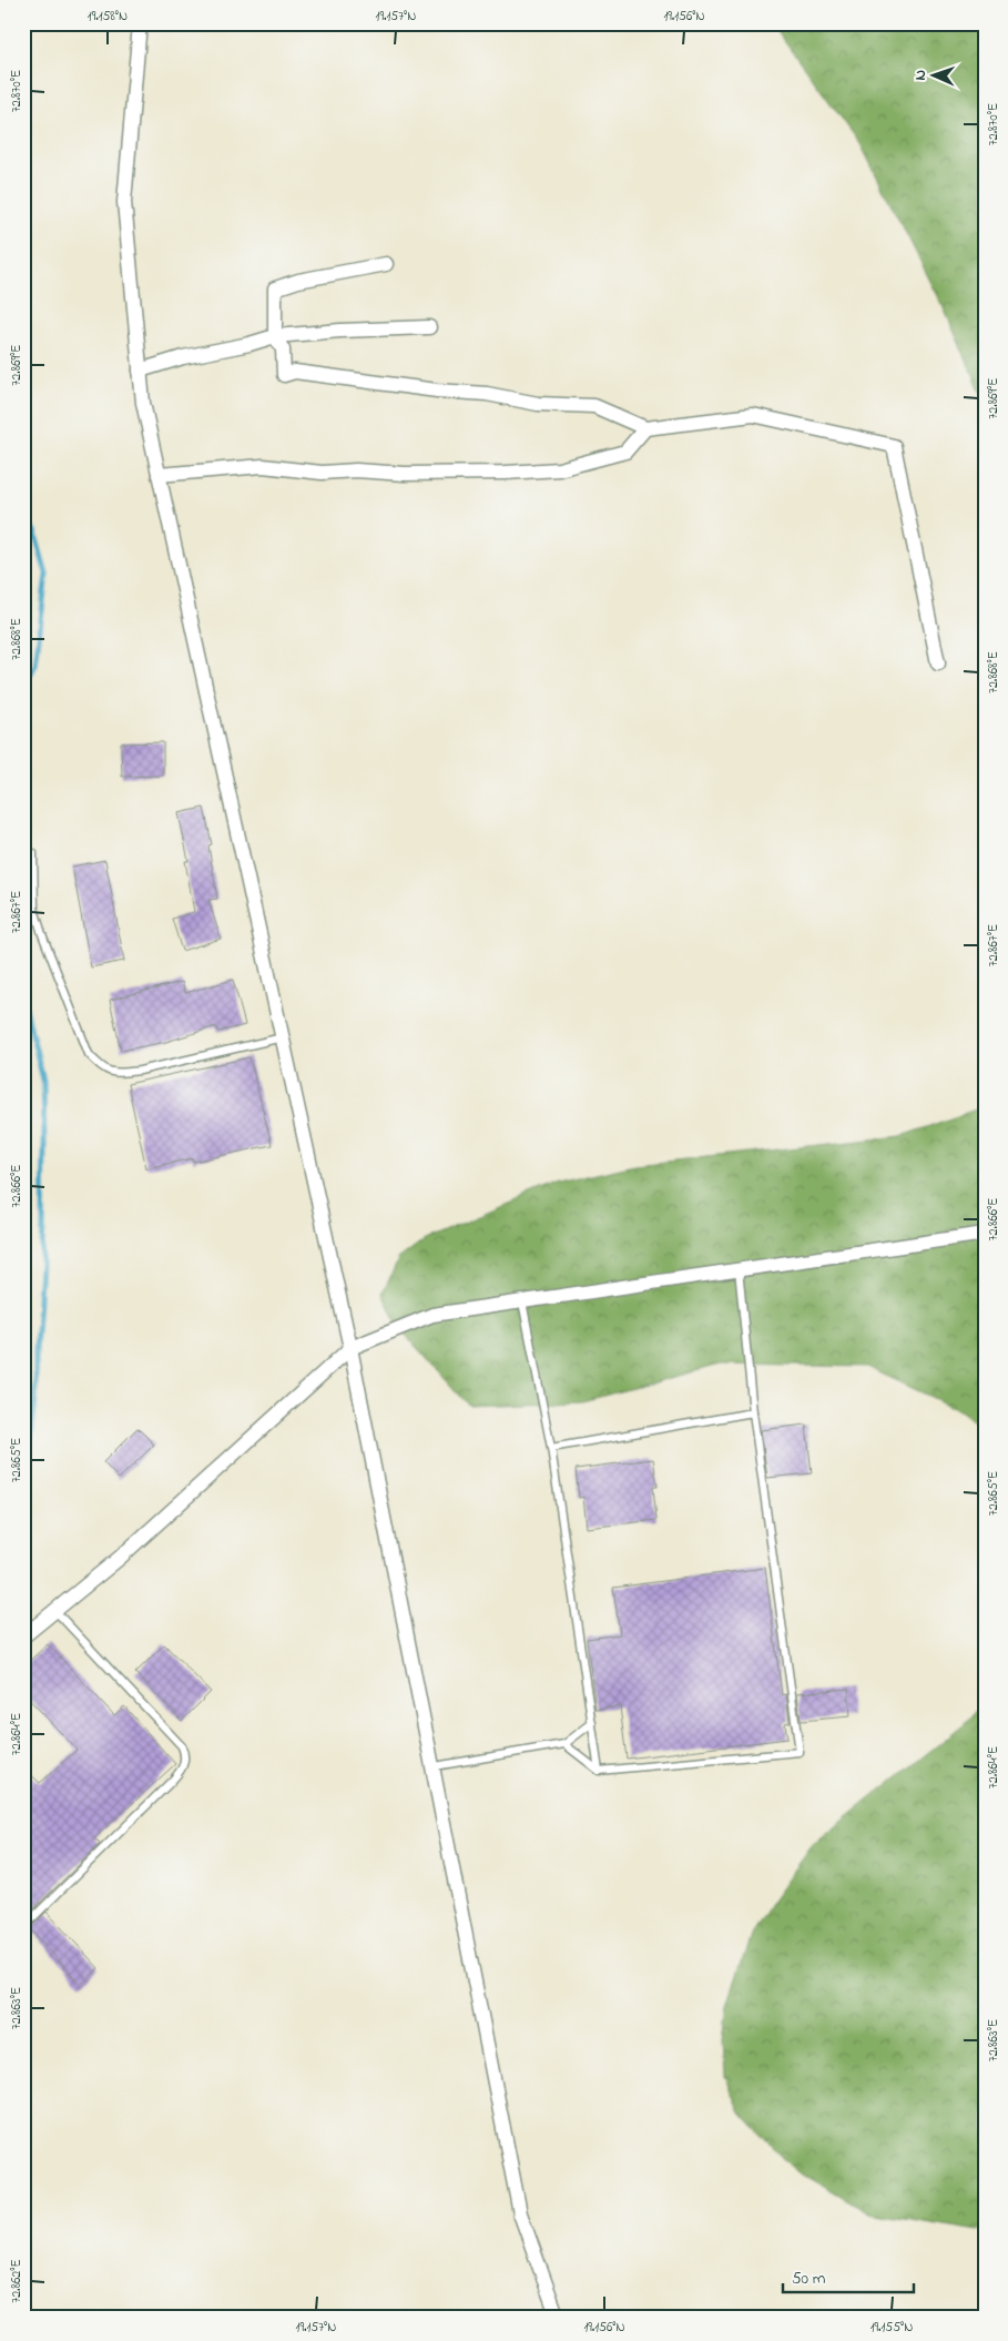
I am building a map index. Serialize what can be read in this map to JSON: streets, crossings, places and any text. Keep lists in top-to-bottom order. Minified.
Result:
{"scale_bar":"50 m","north":"left","coordinates":["19.158°N","19.157°N","19.156°N","72.870°E","72.869°E","72.868°E","72.867°E","72.866°E","72.865°E","72.864°E","72.863°E","72.862°E","19.155°N"]}
